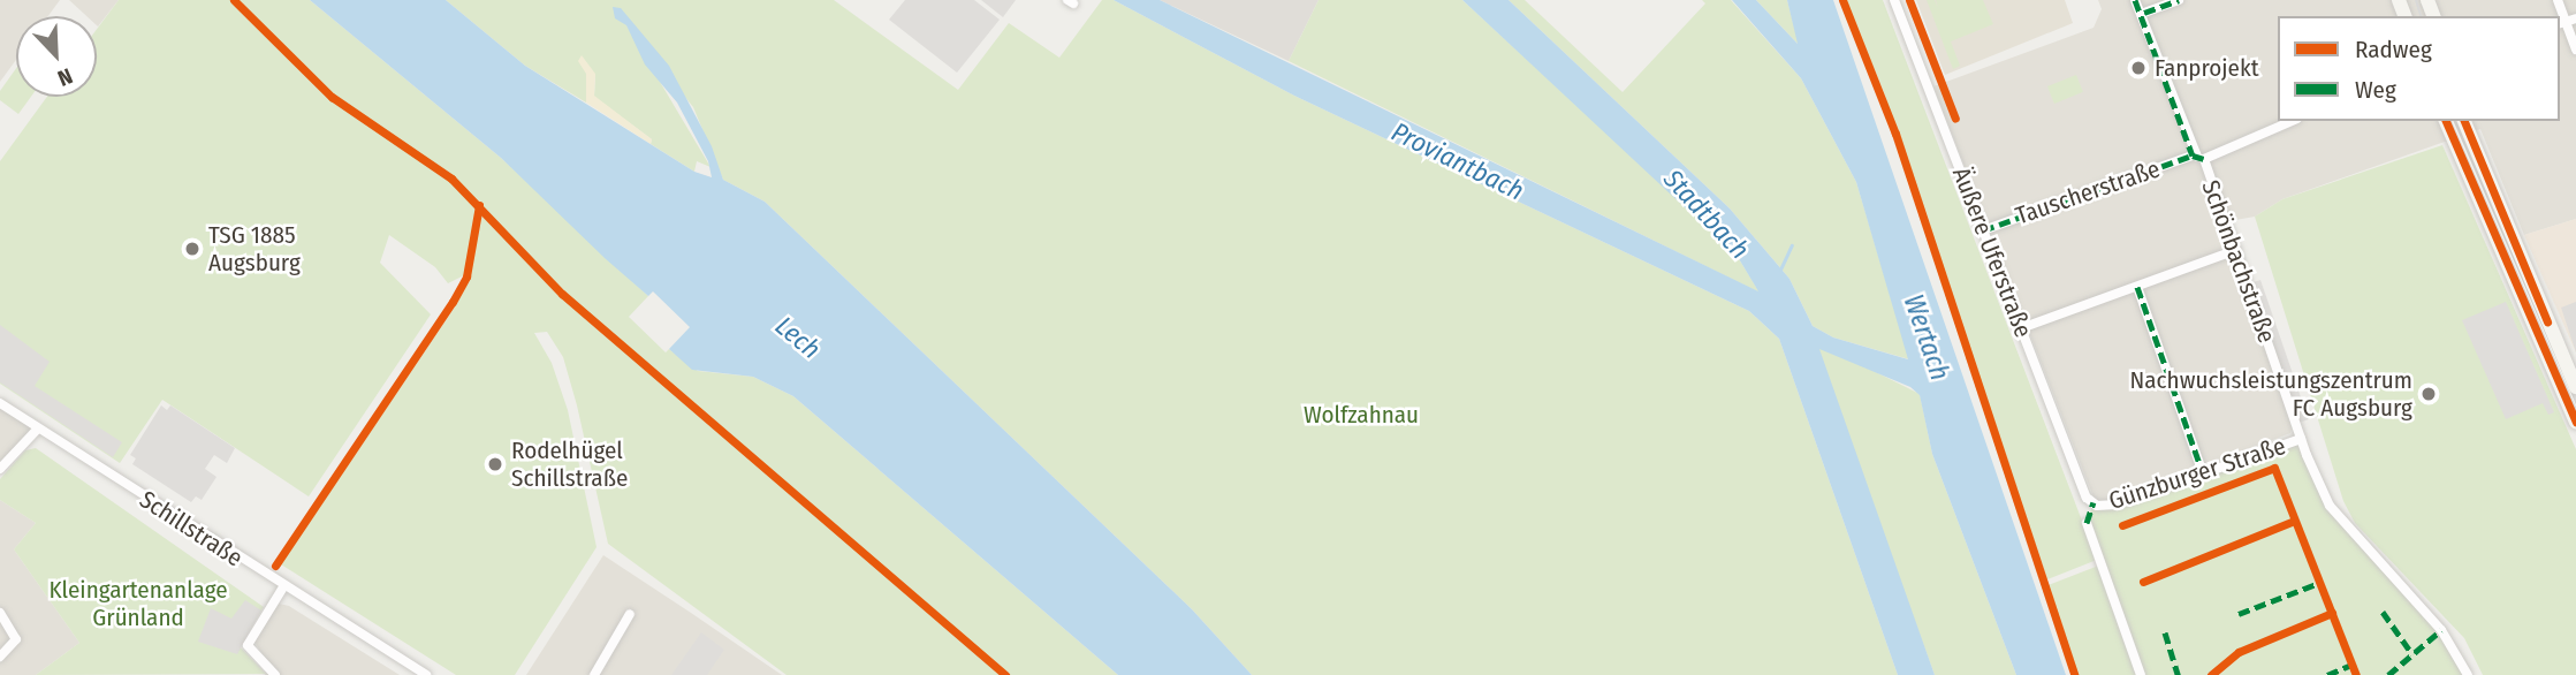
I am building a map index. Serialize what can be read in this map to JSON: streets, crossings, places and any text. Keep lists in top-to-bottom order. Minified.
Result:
{"streets":{"street":["Tauscherstraße","Äußere Uferstraße","Schönbachstraße","Günzburger Straße","Schillstraße"]},"crossings":[["Tauscherstraße","Äußere Uferstraße"],["Tauscherstraße","Schönbachstraße"],["Äußere Uferstraße","Günzburger Straße"],["Schönbachstraße","Günzburger Straße"]],"water":["Proviantbach","Stadtbach","Lech","Wertach"],"parks":["Wolfzahnau","Kleingartenanlage Grünland"],"places":["Fanprojekt","TSG 1885 Augsburg","Nachwuchsleistungszentrum FC Augsburg","Rodelhügel Schillstraße"],"legend":["Radweg","Weg"],"north":"bottom right"}
